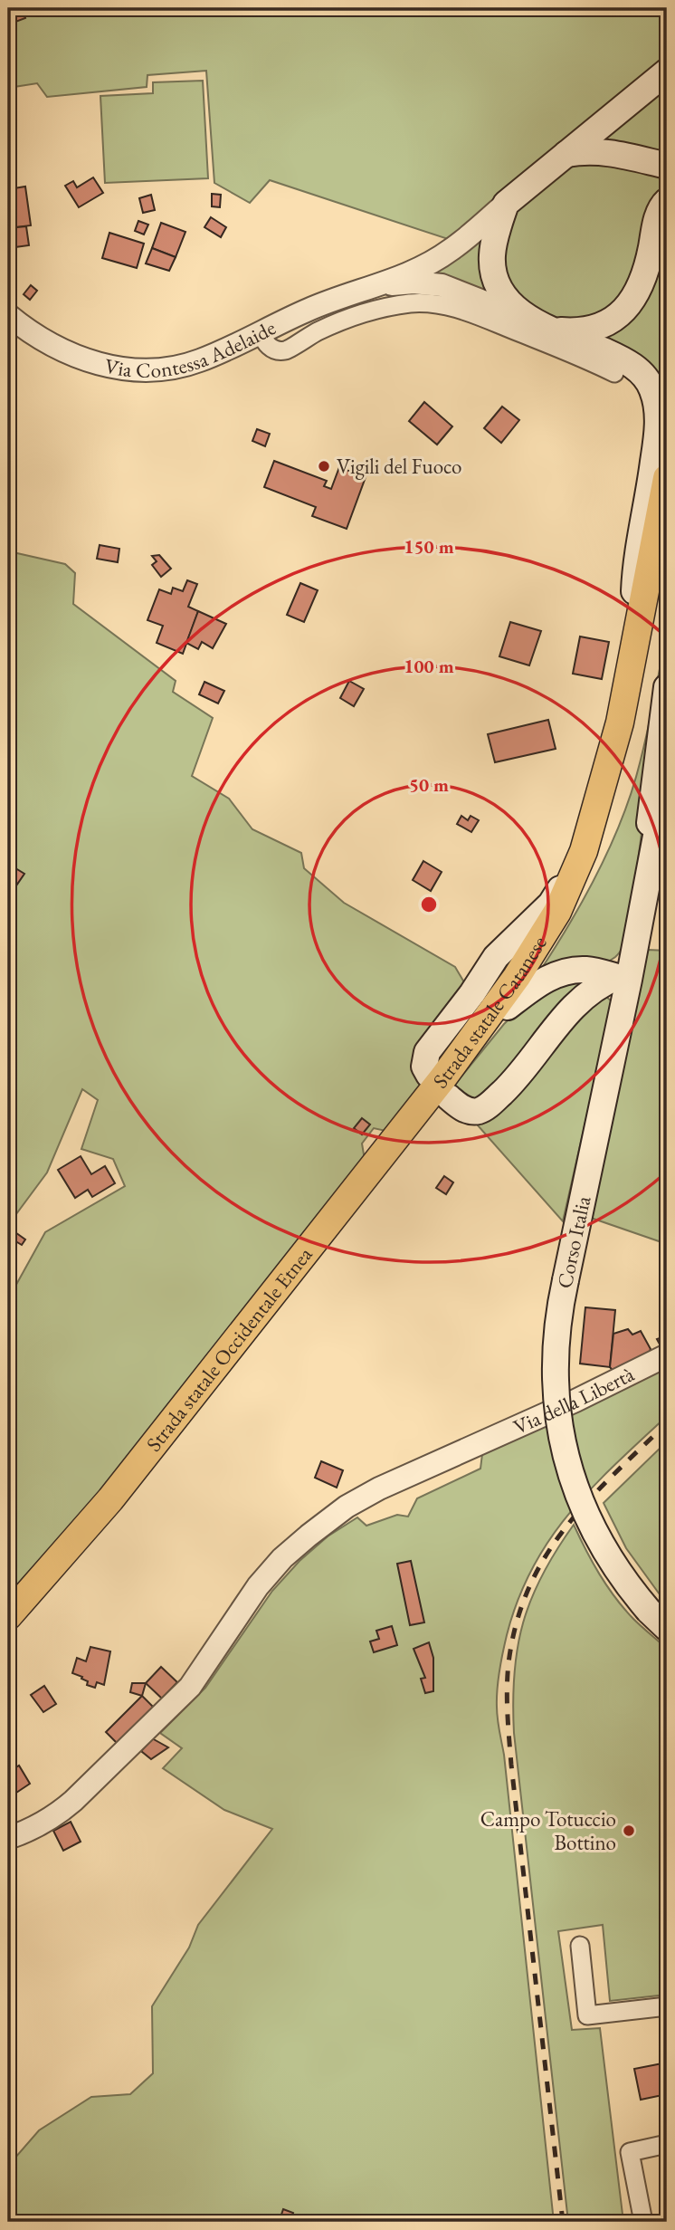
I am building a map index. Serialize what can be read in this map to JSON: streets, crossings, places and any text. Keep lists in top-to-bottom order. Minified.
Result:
{"streets":{"main road":["Strada statale Catanese","Corso Italia","Strada statale Occidentale Etnea"],"street":["Via Contessa Adelaide","Via della Libertà"]},"crossings":[["Strada statale Catanese","Strada statale Occidentale Etnea"]],"places":["Vigili del Fuoco","Campo Totuccio Bottino"],"rings":["150 m","100 m","50 m"]}
